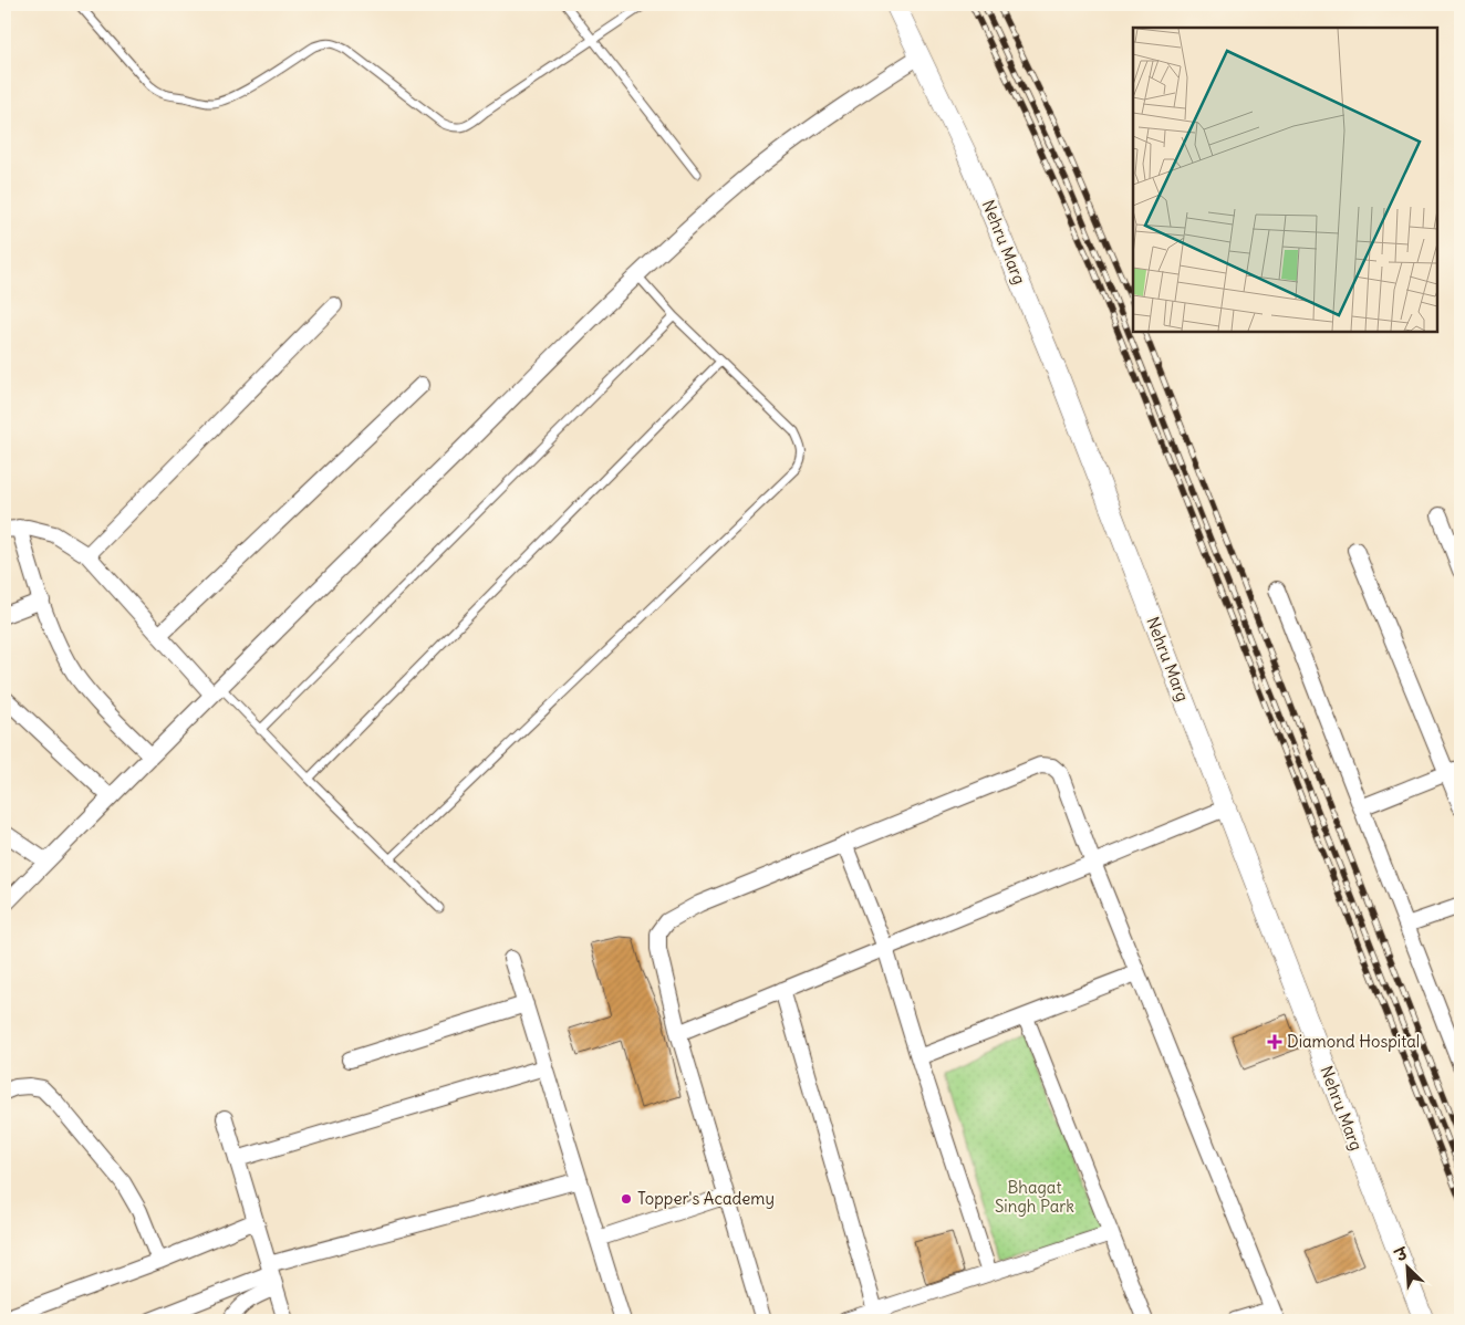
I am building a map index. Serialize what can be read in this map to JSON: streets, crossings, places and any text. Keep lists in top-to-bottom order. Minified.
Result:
{"streets":{"street":["Nehru Marg"]},"parks":["Bhagat Singh Park"],"places":{"health":["Diamond Hospital"],"other":["Topper's Academy"]},"north":"top left"}
